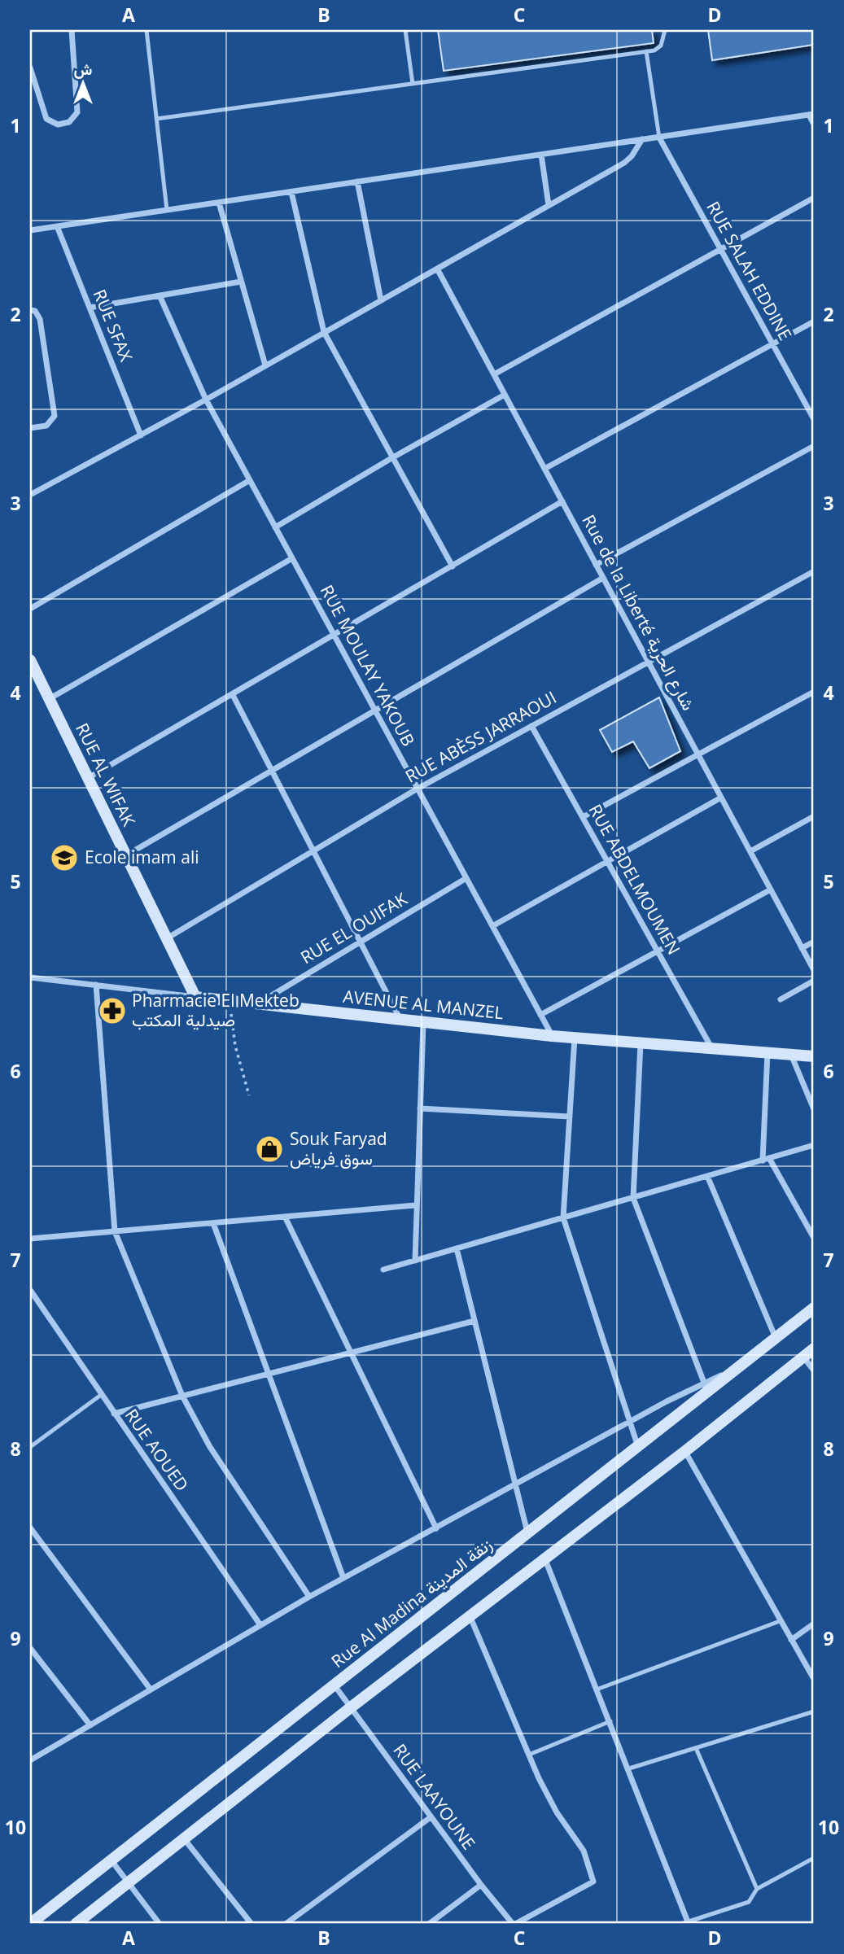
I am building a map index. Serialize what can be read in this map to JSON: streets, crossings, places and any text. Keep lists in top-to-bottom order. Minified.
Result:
{"streets":{"main road":["RUE AL WIFAK","AVENUE AL MANZEL","Rue Al Madina زنقة المدينة"],"street":["RUE SALAH EDDINE","RUE SFAX","Rue de la Liberté شارع الحرية","RUE MOULAY YAKOUB","RUE ABÈSS JARRAOUI","RUE ABDELMOUMEN","RUE EL OUIFAK","RUE AOUED","RUE LAAYOUNE"]},"crossings":[["Rue de la Liberté شارع الحرية","RUE ABÈSS JARRAOUI"],["RUE MOULAY YAKOUB","RUE ABÈSS JARRAOUI"],["RUE MOULAY YAKOUB","RUE EL OUIFAK"],["RUE MOULAY YAKOUB","AVENUE AL MANZEL"],["RUE ABÈSS JARRAOUI","RUE AL WIFAK"],["RUE ABÈSS JARRAOUI","RUE ABDELMOUMEN"],["RUE AL WIFAK","AVENUE AL MANZEL"],["RUE ABDELMOUMEN","AVENUE AL MANZEL"],["RUE EL OUIFAK","AVENUE AL MANZEL"],["Rue Al Madina زنقة المدينة","RUE LAAYOUNE"]],"places":{"school or university":["Ecole imam ali"],"pharmacy":["Pharmacie El Mekteb صيدلية المكتب"],"shop":["Souk Faryad سوق فرياض"]},"north":"top","grid":{"columns":["A","B","C","D"],"rows":["1","2","3","4","5","6","7","8","9","10"]}}
